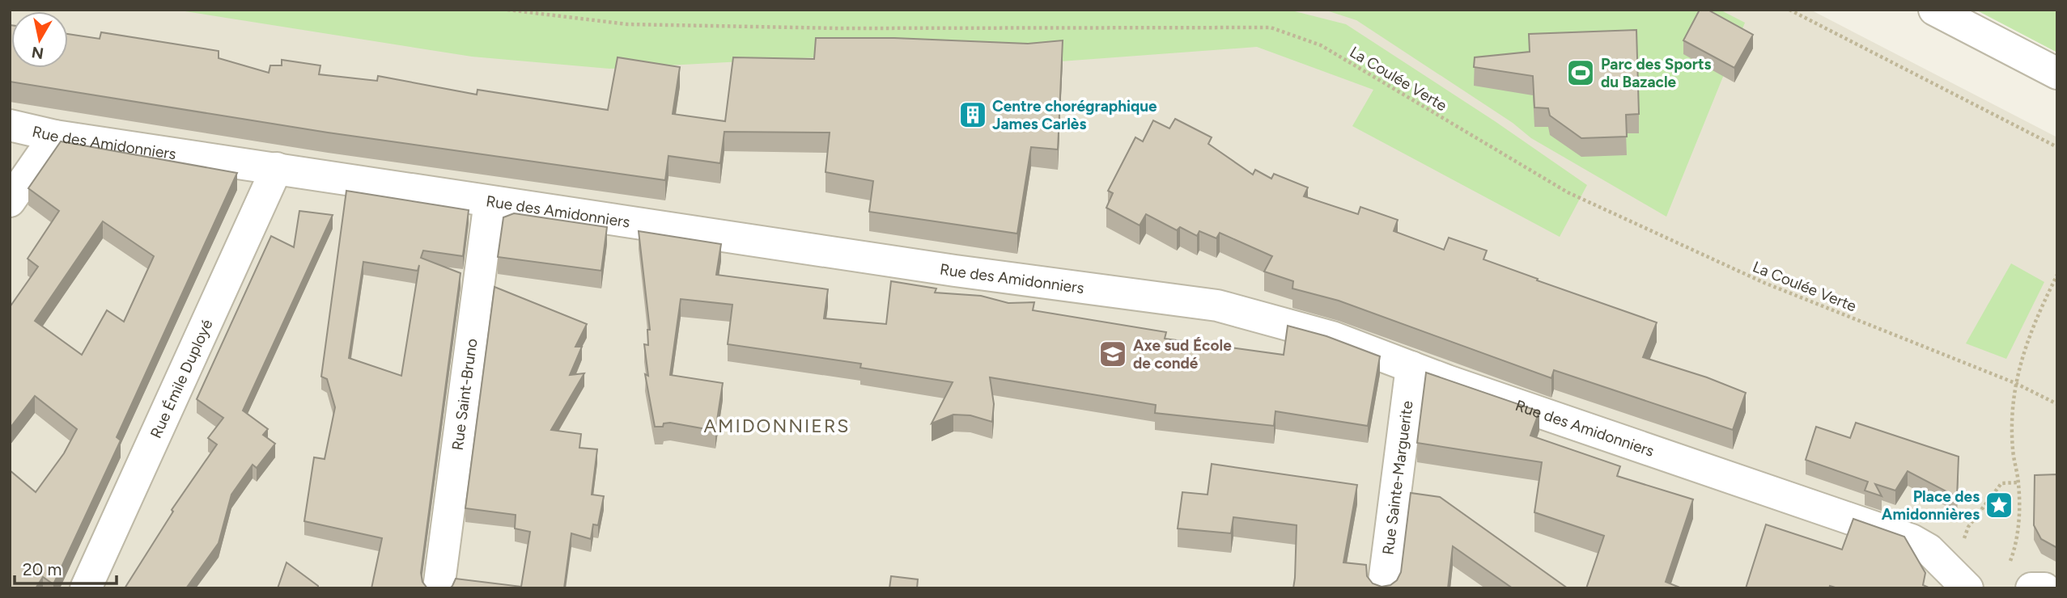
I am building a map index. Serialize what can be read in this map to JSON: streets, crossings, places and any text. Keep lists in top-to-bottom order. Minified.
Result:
{"streets":{"street":["Rue des Amidonniers","Rue Émile Duployé","Rue Saint-Bruno","Rue Sainte-Marguerite"],"path":["La Coulée Verte"]},"crossings":[["Rue des Amidonniers","Rue Émile Duployé"],["Rue des Amidonniers","Rue Saint-Bruno"],["Rue des Amidonniers","Rue Sainte-Marguerite"]],"districts":["AMIDONNIERS"],"places":{"sports":["Parc des Sports du Bazacle"],"building":["Centre chorégraphique James Carlès"],"school or university":["Axe sud École de condé"],"place":["Place des Amidonnières"]},"scale_bar":"20 m","north":"bottom"}
